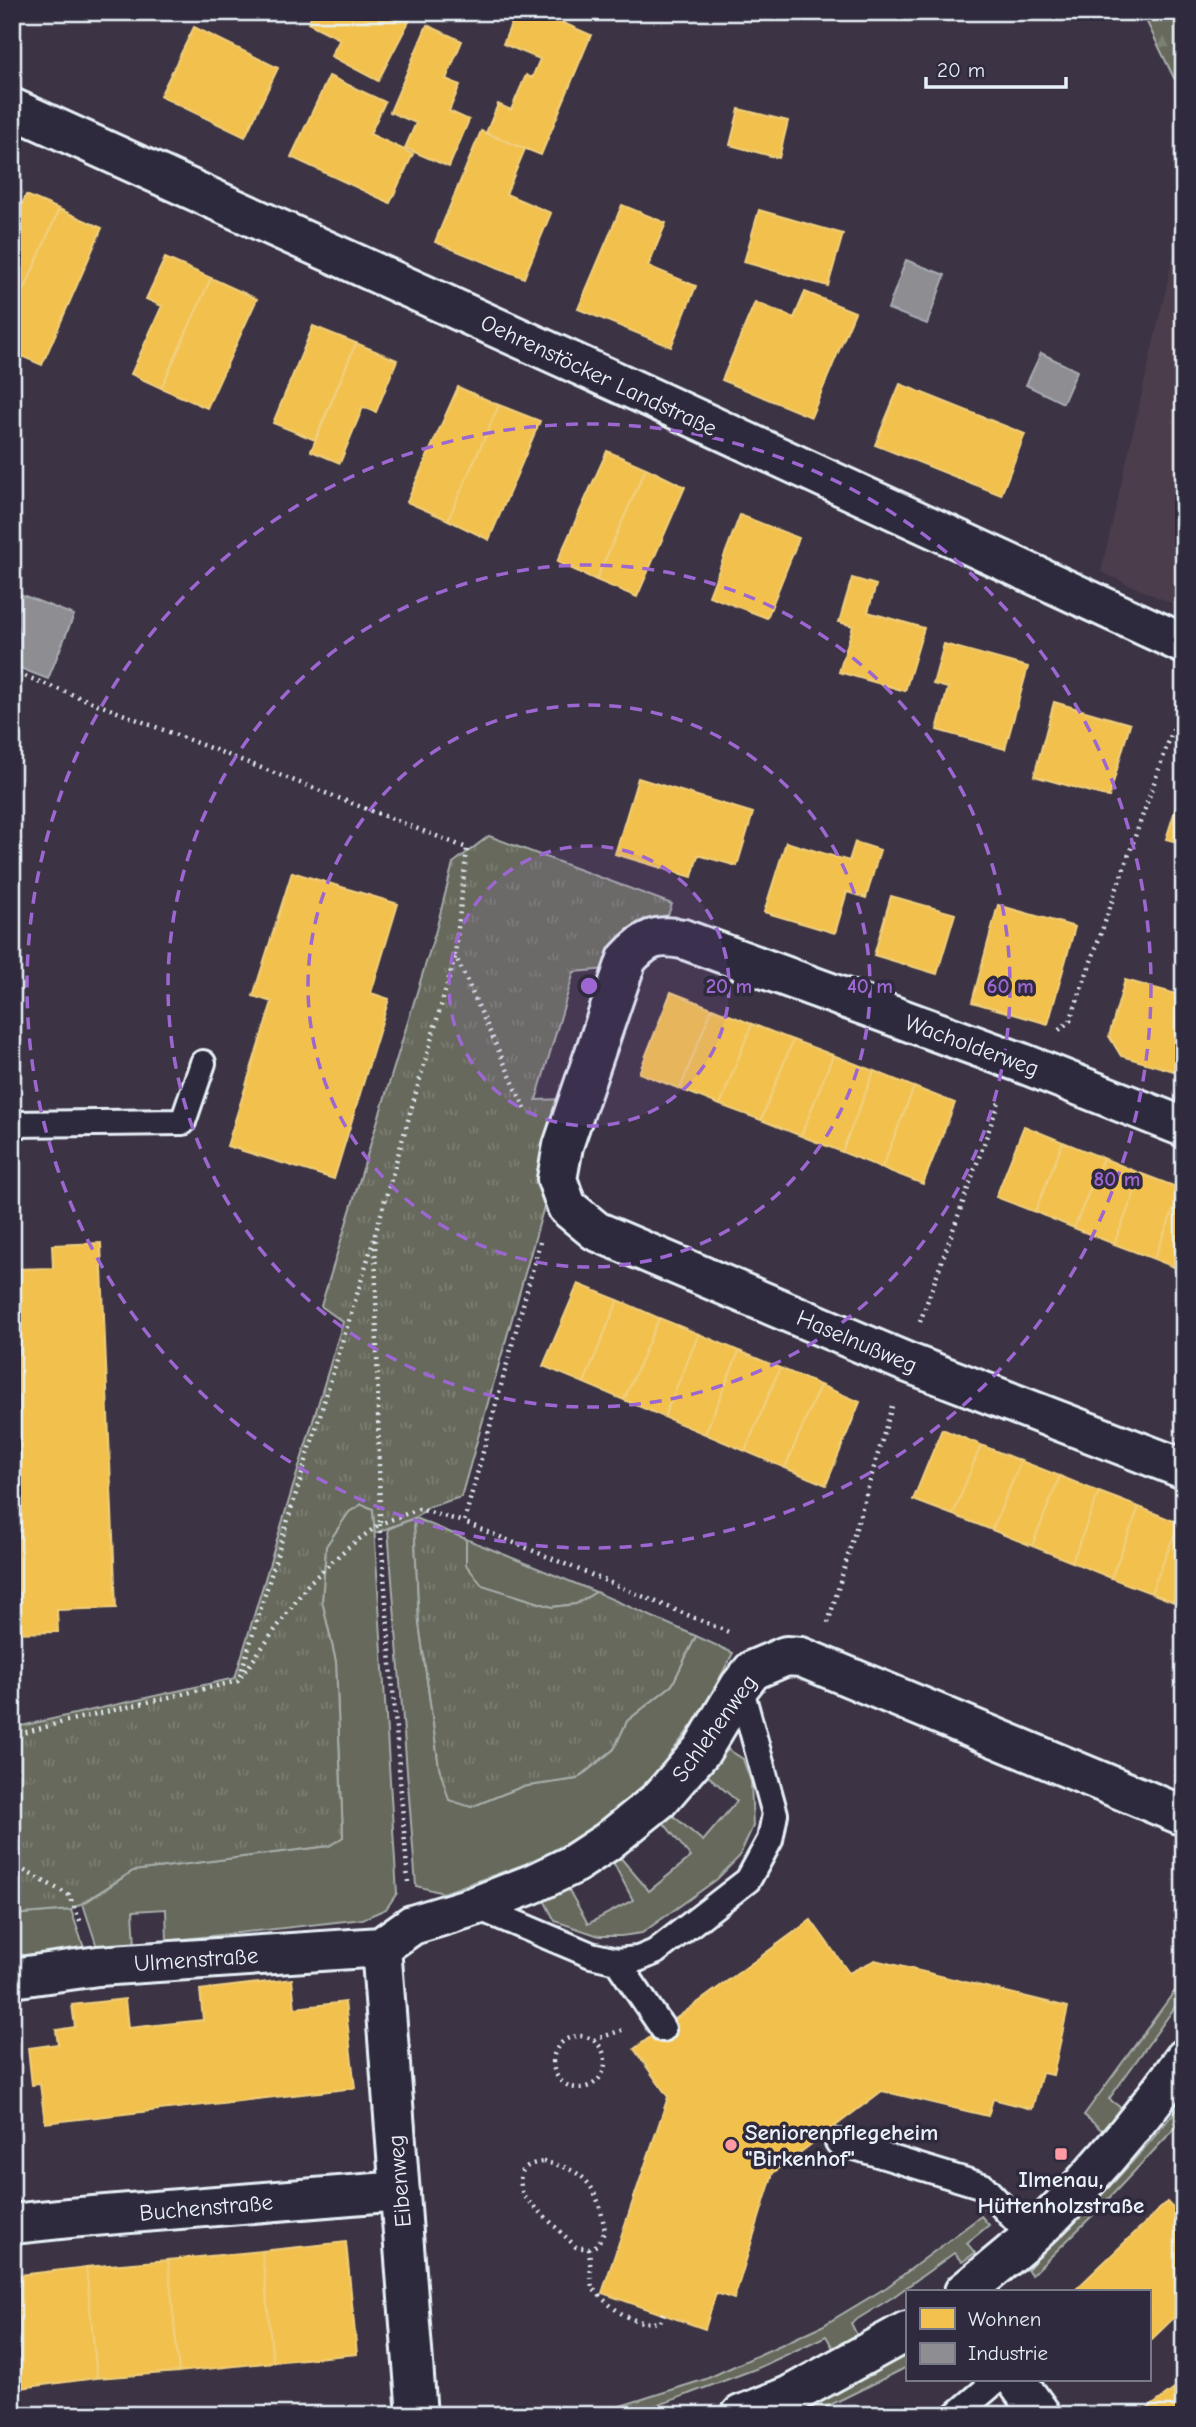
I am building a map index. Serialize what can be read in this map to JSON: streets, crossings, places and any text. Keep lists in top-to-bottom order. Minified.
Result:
{"streets":{"street":["Oehrenstöcker Landstraße","Wacholderweg","Haselnußweg","Schlehenweg","Ulmenstraße","Eibenweg","Buchenstraße"]},"crossings":[["Wacholderweg","Haselnußweg"],["Schlehenweg","Ulmenstraße"],["Schlehenweg","Eibenweg"],["Ulmenstraße","Eibenweg"],["Eibenweg","Buchenstraße"]],"places":{"other":["Seniorenpflegeheim \"Birkenhof\""],"transit":["Ilmenau, Hüttenholzstraße"]},"legend":["Wohnen","Industrie"],"scale_bar":"20 m","rings":["20 m","40 m","60 m","80 m"]}
